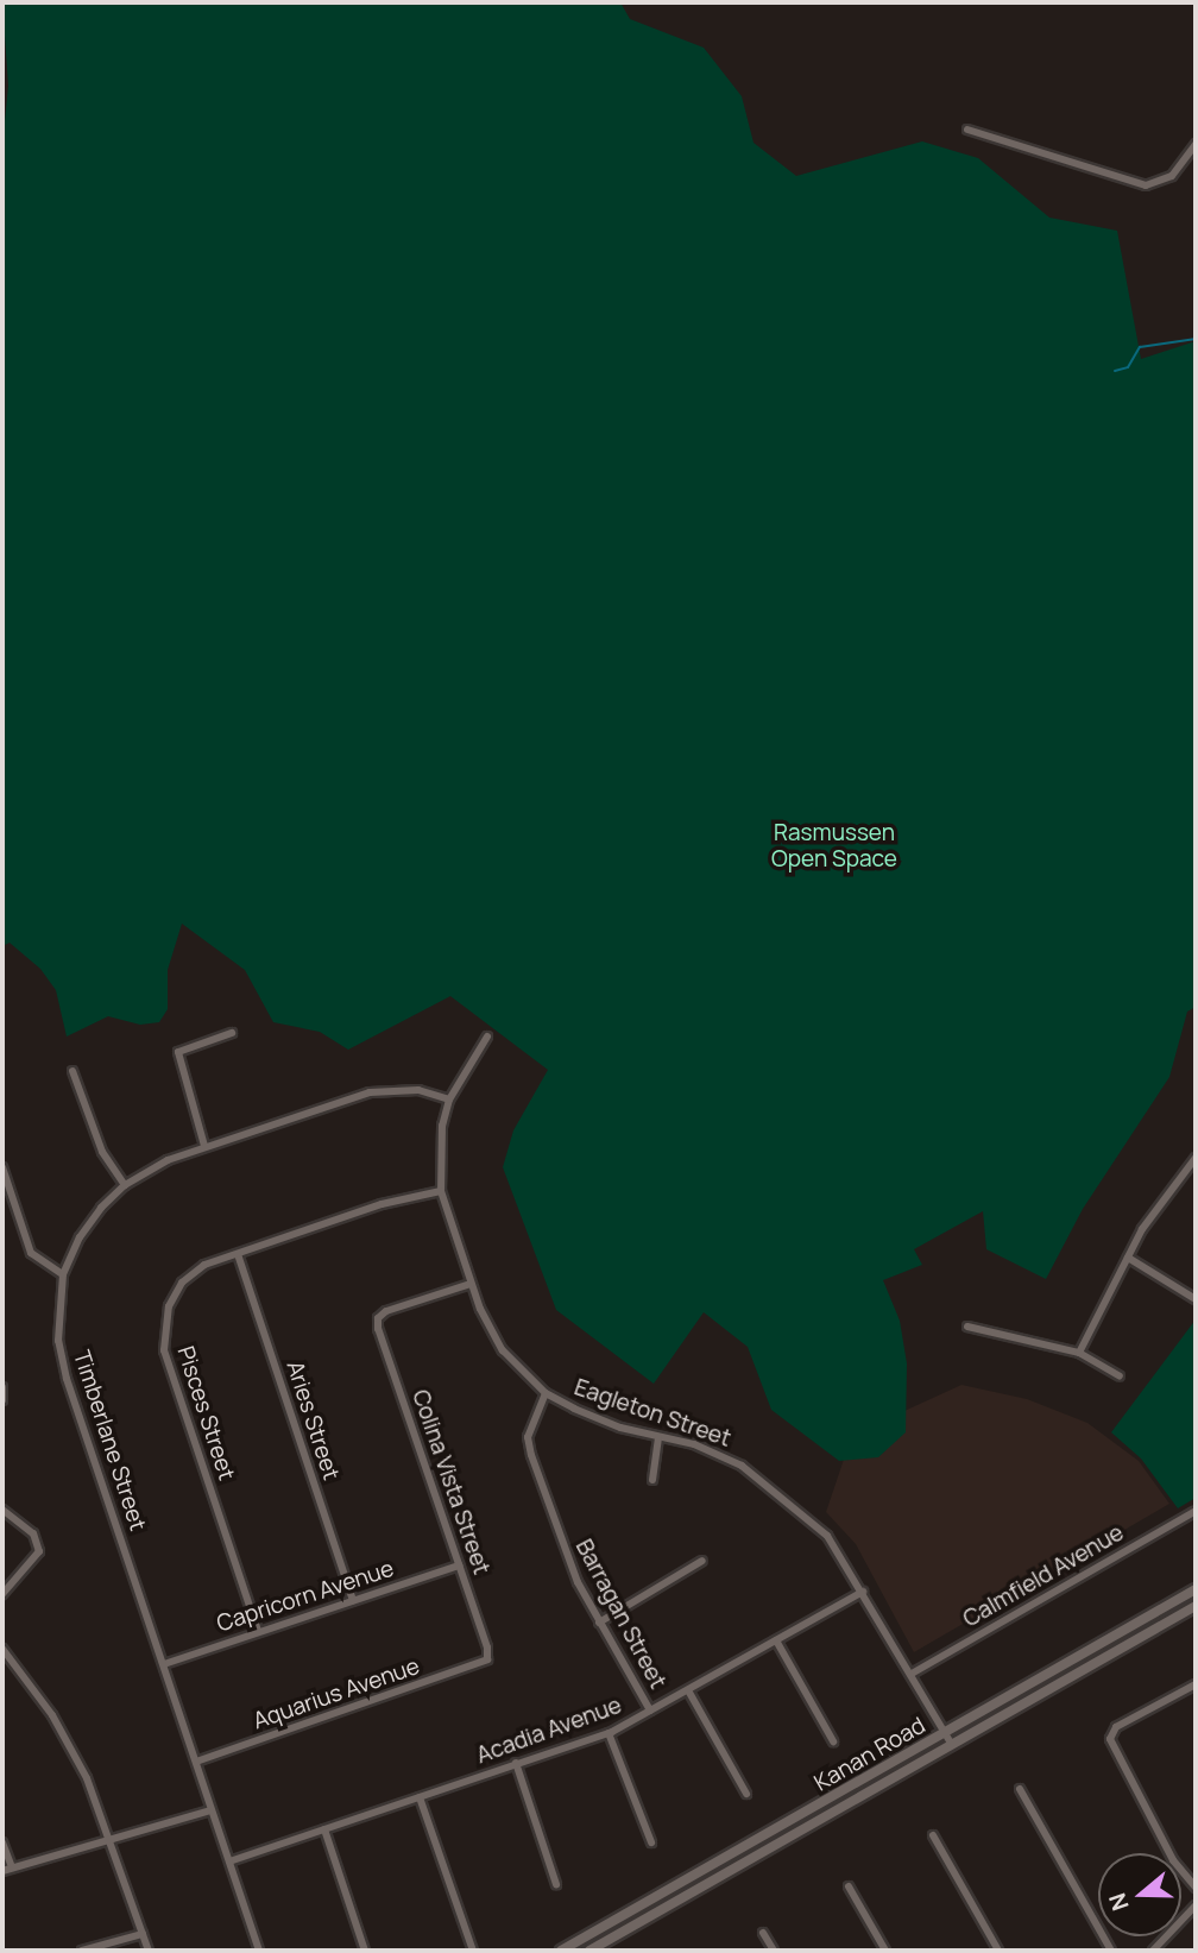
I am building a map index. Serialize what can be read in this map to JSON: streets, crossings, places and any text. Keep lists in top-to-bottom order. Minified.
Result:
{"streets":{"main road":["Kanan Road"],"street":["Pisces Street","Eagleton Street","Aries Street","Timberlane Street","Colina Vista Street","Calmfield Avenue","Capricorn Avenue","Barragan Street","Aquarius Avenue","Acadia Avenue"]},"crossings":[["Pisces Street","Eagleton Street"],["Pisces Street","Aries Street"],["Pisces Street","Capricorn Avenue"],["Eagleton Street","Timberlane Street"],["Eagleton Street","Colina Vista Street"],["Eagleton Street","Calmfield Avenue"],["Eagleton Street","Barragan Street"],["Eagleton Street","Acadia Avenue"],["Eagleton Street","Kanan Road"],["Aries Street","Capricorn Avenue"],["Timberlane Street","Capricorn Avenue"],["Timberlane Street","Aquarius Avenue"],["Timberlane Street","Acadia Avenue"],["Colina Vista Street","Capricorn Avenue"],["Colina Vista Street","Aquarius Avenue"],["Barragan Street","Acadia Avenue"]],"parks":["Rasmussen Open Space"],"north":"left"}
